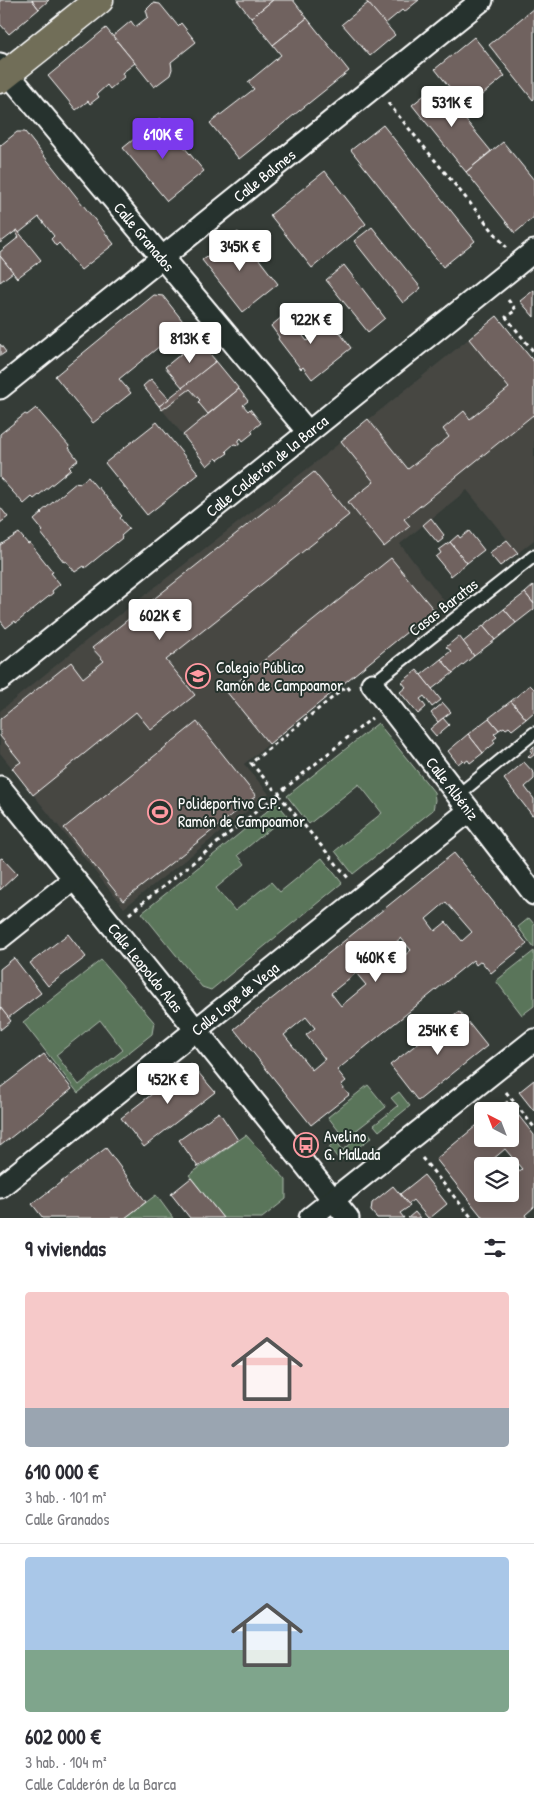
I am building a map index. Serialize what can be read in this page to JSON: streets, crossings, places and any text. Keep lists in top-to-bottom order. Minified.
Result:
{"streets":{"street":["Calle Balmes","Calle Granados","Calle Calderón de la Barca","Calle Albéniz","Calle Leopoldo Alas","Calle Lope de Vega"],"lane":["Casas Baratas"]},"crossings":[["Calle Balmes","Calle Granados"],["Calle Granados","Calle Calderón de la Barca"],["Casas Baratas","Calle Albéniz"],["Calle Albéniz","Calle Lope de Vega"],["Calle Leopoldo Alas","Calle Lope de Vega"]],"places":{"school or university":["Colegio Público Ramón de Campoamor"],"sports":["Polideportivo C.P. Ramón de Campoamor"],"bus stop":["Avelino G. Mallada"]},"north":"top left","page":{"price":["531K €","610K €","345K €","922K €","813K €","602K €","460K €","254K €","452K €"],"heading":"9 viviendas","list":[{"name":"610 000 €","note":"3 hab. · 101 m² · Calle Granados"},{"name":"602 000 €","note":"3 hab. · 104 m² · Calle Calderón de la Barca"}]}}
